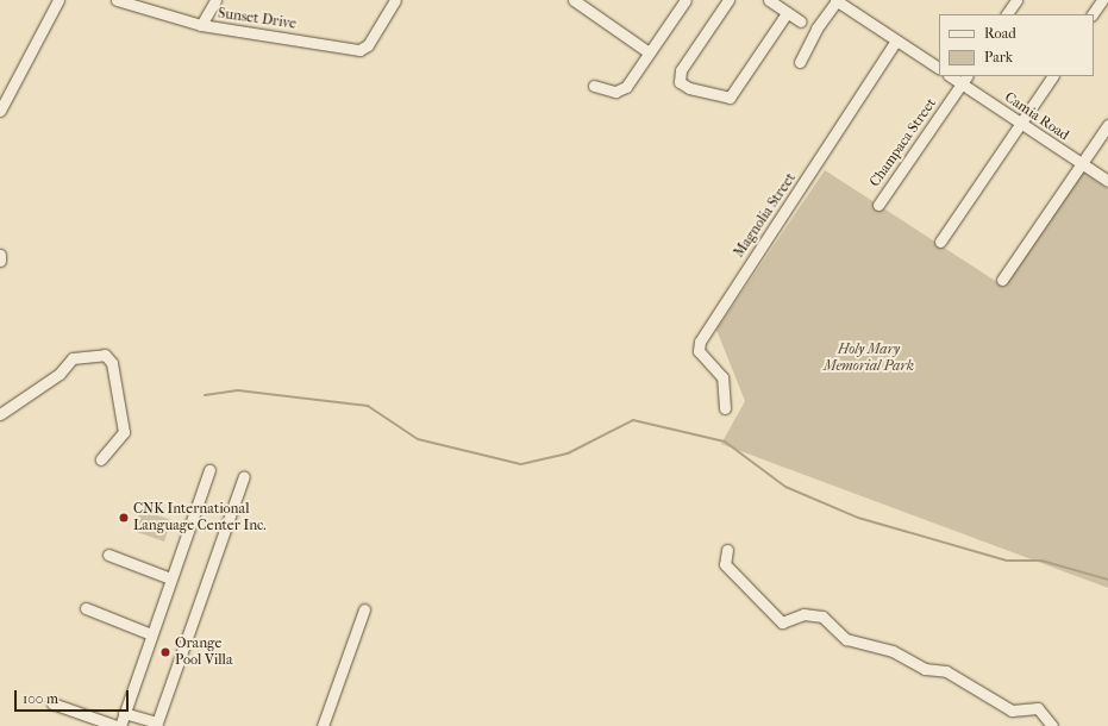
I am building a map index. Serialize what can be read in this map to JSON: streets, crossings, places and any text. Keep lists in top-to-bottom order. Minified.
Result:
{"streets":{"street":["Sunset Drive","Camia Road","Champaca Street","Magnolia Street"]},"crossings":[["Camia Road","Champaca Street"]],"parks":["Holy Mary Memorial Park"],"places":["CNK International Language Center Inc.","Orange Pool Villa"],"legend":["Road","Park"],"scale_bar":"100 m"}
